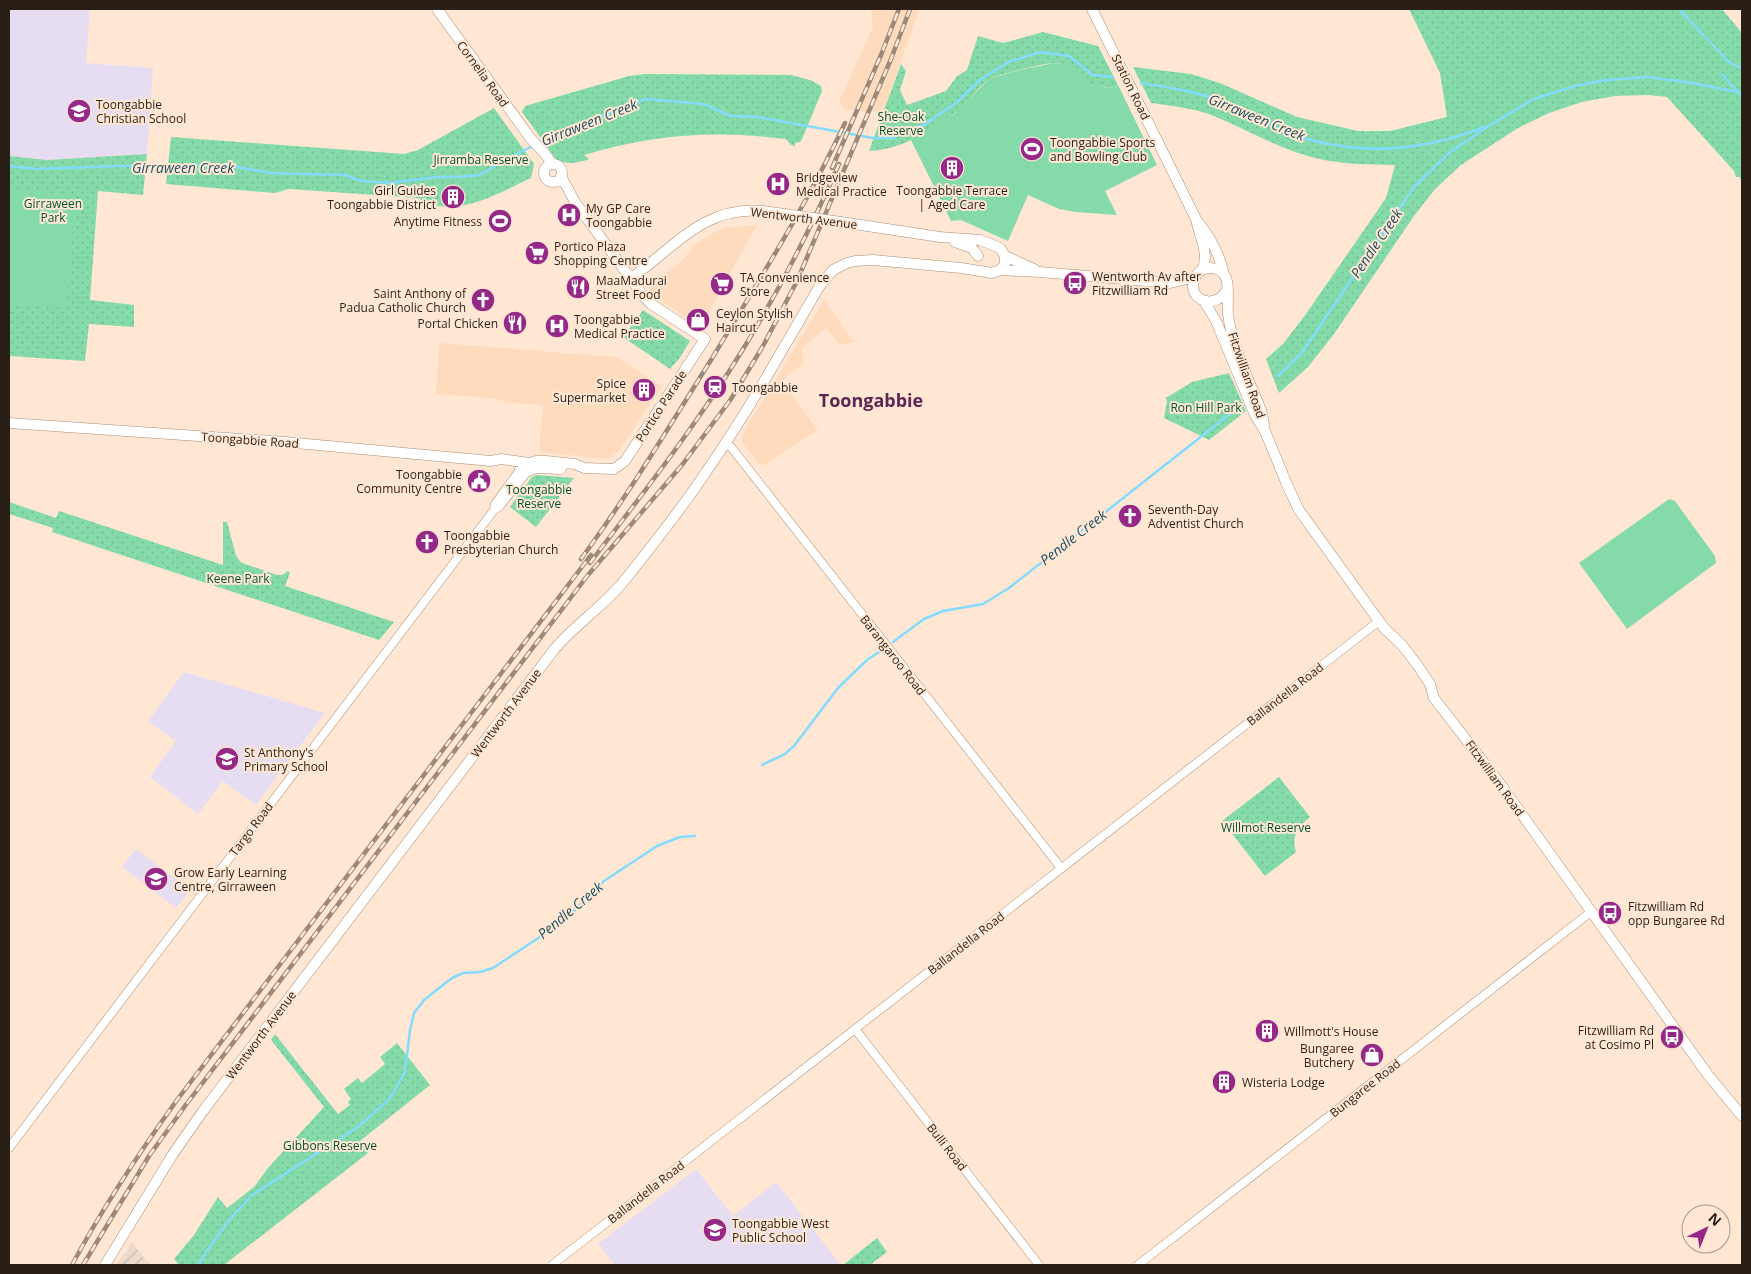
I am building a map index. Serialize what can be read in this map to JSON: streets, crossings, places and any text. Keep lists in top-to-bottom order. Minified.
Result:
{"streets":{"main road":["Cornelia Road","Station Road","Wentworth Avenue","Fitzwilliam Road","Portico Parade","Toongabbie Road"],"street":["Barangaroo Road","Ballandella Road","Targo Road","Bungaree Road","Bulli Road"]},"crossings":[["Station Road","Fitzwilliam Road"],["Wentworth Avenue","Portico Parade"],["Wentworth Avenue","Barangaroo Road"],["Fitzwilliam Road","Ballandella Road"],["Fitzwilliam Road","Bungaree Road"],["Portico Parade","Toongabbie Road"],["Toongabbie Road","Targo Road"],["Barangaroo Road","Ballandella Road"],["Ballandella Road","Bulli Road"]],"districts":["Toongabbie"],"water":["Girraween Creek","Pendle Creek"],"parks":["She-Oak Reserve","Jirramba Reserve","Girraween Park","Ron Hill Park","Toongabbie Reserve","Keene Park","Willmot Reserve","Gibbons Reserve"],"places":{"school or university":["Toongabbie Christian School","St Anthony's Primary School","Grow Early Learning Centre, Girraween","Toongabbie West Public School"],"sports":["Toongabbie Sports and Bowling Club","Anytime Fitness"],"building":["Toongabbie Terrace | Aged Care","Girl Guides Toongabbie District","Spice Supermarket","Willmott's House","Wisteria Lodge"],"hospital":["Bridgeview Medical Practice","My GP Care Toongabbie","Toongabbie Medical Practice"],"supermarket":["Portico Plaza Shopping Centre","TA Convenience Store"],"bus stop":["Wentworth Av after Fitzwilliam Rd","Fitzwilliam Rd opp Bungaree Rd","Fitzwilliam Rd at Cosimo Pl"],"restaurant":["MaaMadurai Street Food","Portal Chicken"],"church":["Saint Anthony of Padua Catholic Church","Seventh-Day Adventist Church","Toongabbie Presbyterian Church"],"shop":["Ceylon Stylish Haircut","Bungaree Butchery"],"station":["Toongabbie"],"public building":["Toongabbie Community Centre"]},"north":"top right"}
